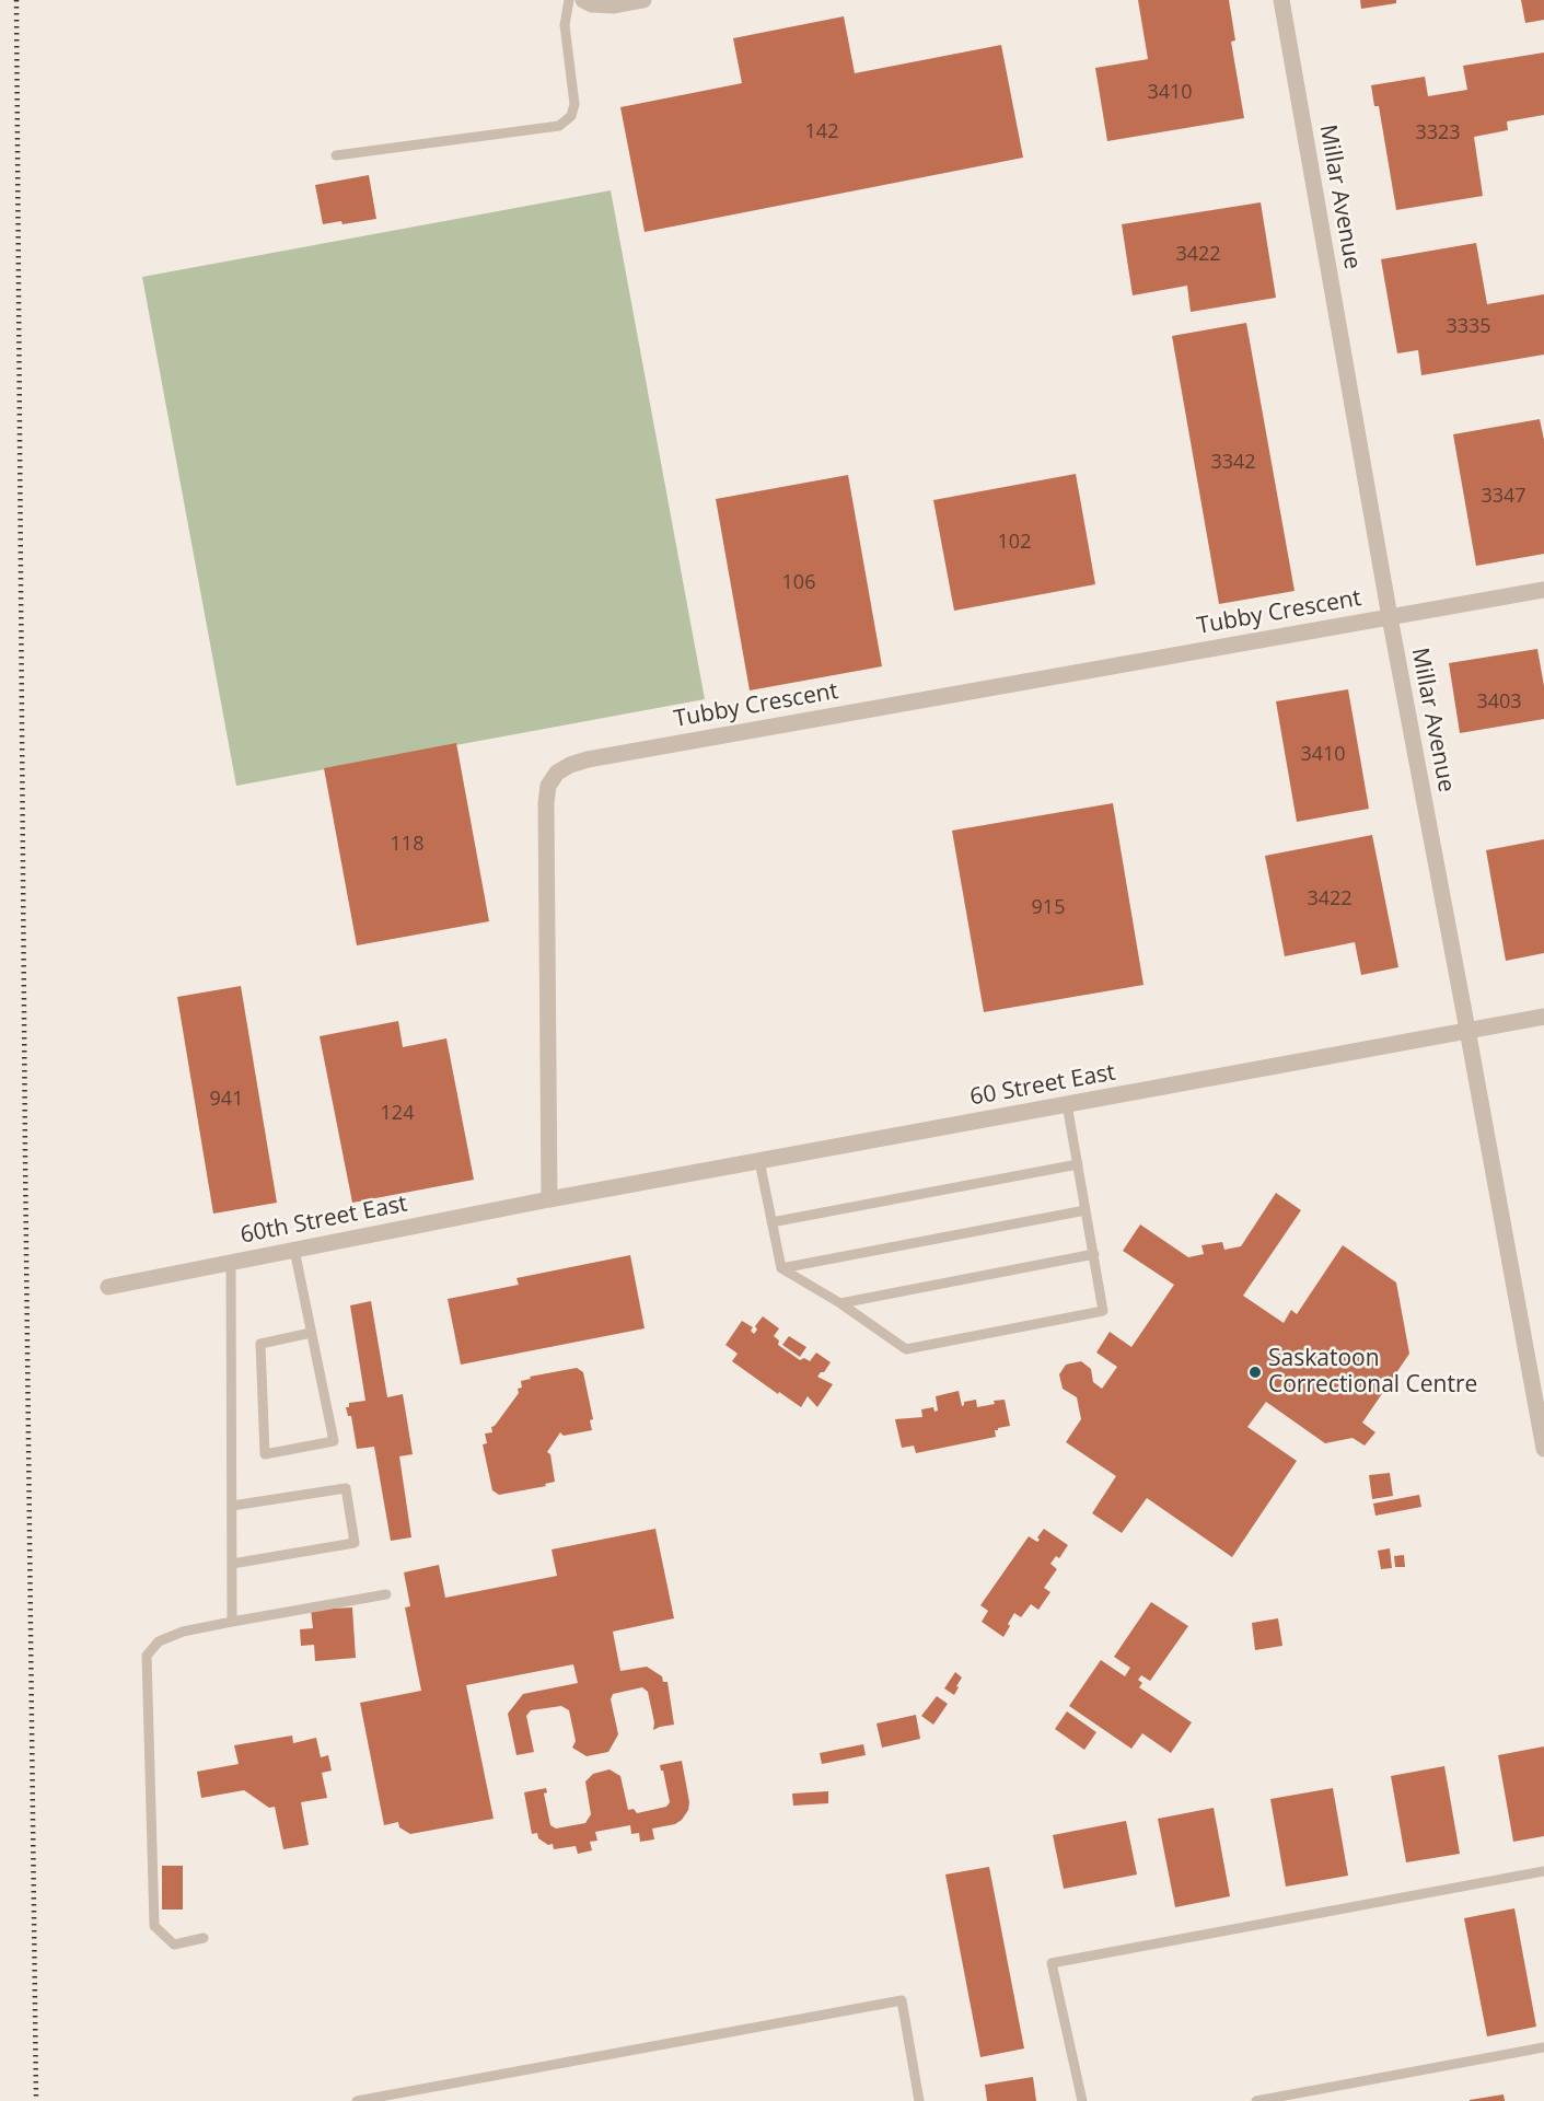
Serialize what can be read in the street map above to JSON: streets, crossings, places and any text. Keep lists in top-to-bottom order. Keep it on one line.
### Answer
{"streets":{"street":["Millar Avenue","Tubby Crescent","60 Street East","60th Street East"]},"crossings":[["Millar Avenue","Tubby Crescent"],["Millar Avenue","60 Street East"],["Tubby Crescent","60 Street East"],["Tubby Crescent","60th Street East"],["60 Street East","60th Street East"]],"places":["Saskatoon Correctional Centre"],"house_numbers":["3410","142","3323","3422","3335","3342","3347","102","106","3403","3410","118","3422","915","941","124"]}
